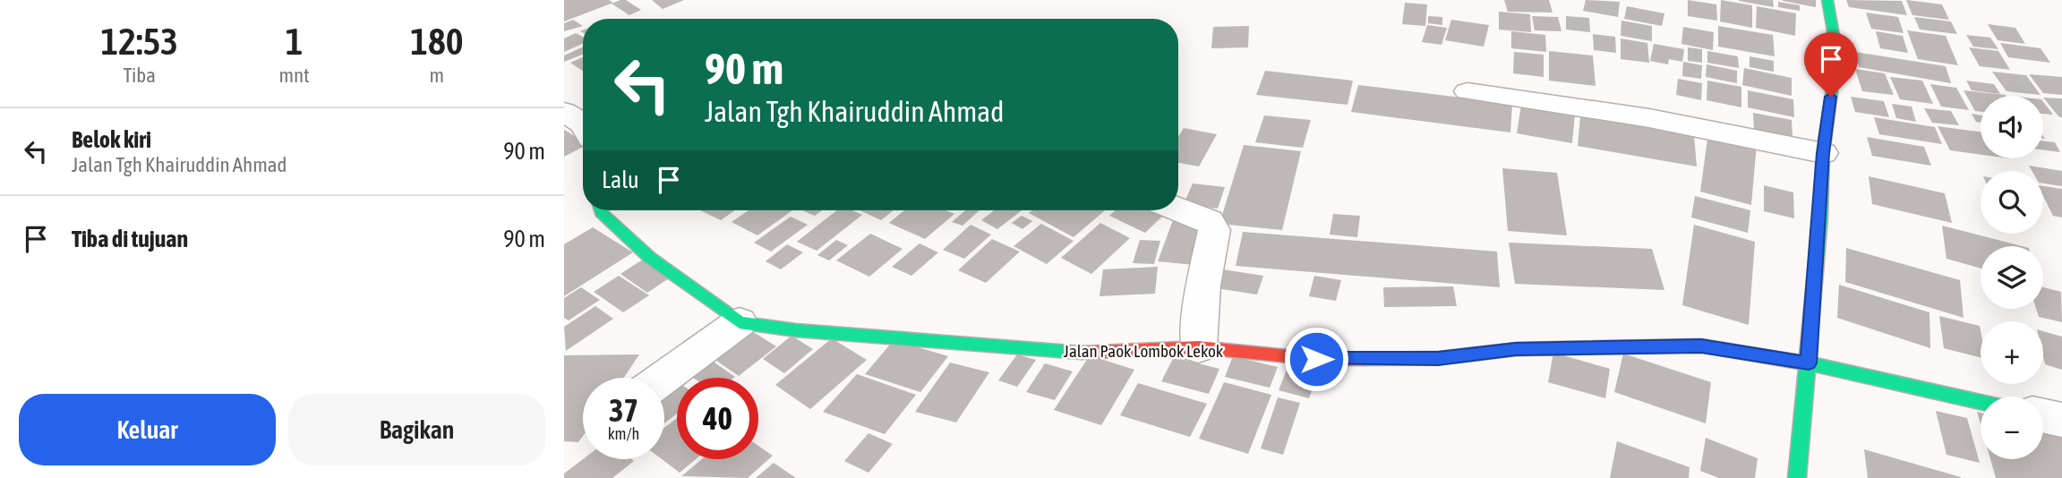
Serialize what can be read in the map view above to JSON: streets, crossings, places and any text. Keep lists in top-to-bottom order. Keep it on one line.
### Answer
{"streets":{"street":["Jalan Paok Lombok Lekok"]},"page":{"eta":["12:53","Tiba","1","mnt","180","m"],"turn":["90 m","Jalan Tgh Khairuddin Ahmad"],"map_buttons":["+","−"],"list":[{"name":"Belok kiri","note":"Jalan Tgh Khairuddin Ahmad","value":"90 m"},{"name":"Tiba di tujuan","value":"90 m"}],"then":"Lalu","speed":"37 km/h","limit":"40","buttons":["Keluar","Bagikan"]}}
